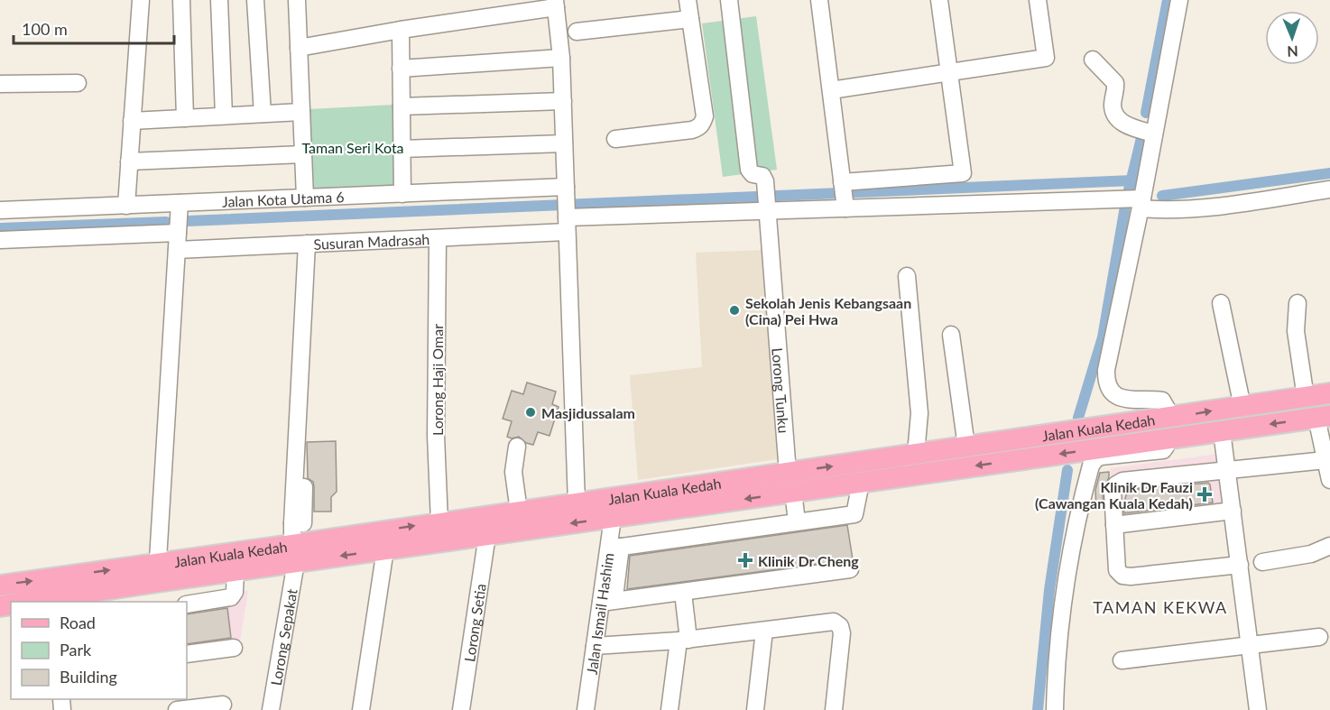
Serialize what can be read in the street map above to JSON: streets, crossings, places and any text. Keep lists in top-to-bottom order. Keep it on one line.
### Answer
{"streets":{"main road":["Jalan Kuala Kedah"],"street":["Jalan Kota Utama 6","Susuran Madrasah","Lorong Haji Omar","Lorong Tunku","Jalan Ismail Hashim","Lorong Setia","Lorong Sepakat"]},"crossings":[["Jalan Kota Utama 6","Susuran Madrasah"],["Susuran Madrasah","Lorong Haji Omar"],["Susuran Madrasah","Lorong Sepakat"],["Lorong Haji Omar","Jalan Kuala Kedah"],["Lorong Tunku","Jalan Kuala Kedah"],["Jalan Kuala Kedah","Jalan Ismail Hashim"],["Jalan Kuala Kedah","Lorong Setia"],["Jalan Kuala Kedah","Lorong Sepakat"]],"districts":["TAMAN KEKWA"],"parks":["Taman Seri Kota"],"places":{"other":["Sekolah Jenis Kebangsaan (Cina) Pei Hwa","Masjidussalam"],"health":["Klinik Dr Fauzi (Cawangan Kuala Kedah)","Klinik Dr Cheng"]},"legend":["Road","Park","Building"],"scale_bar":"100 m","north":"bottom"}
